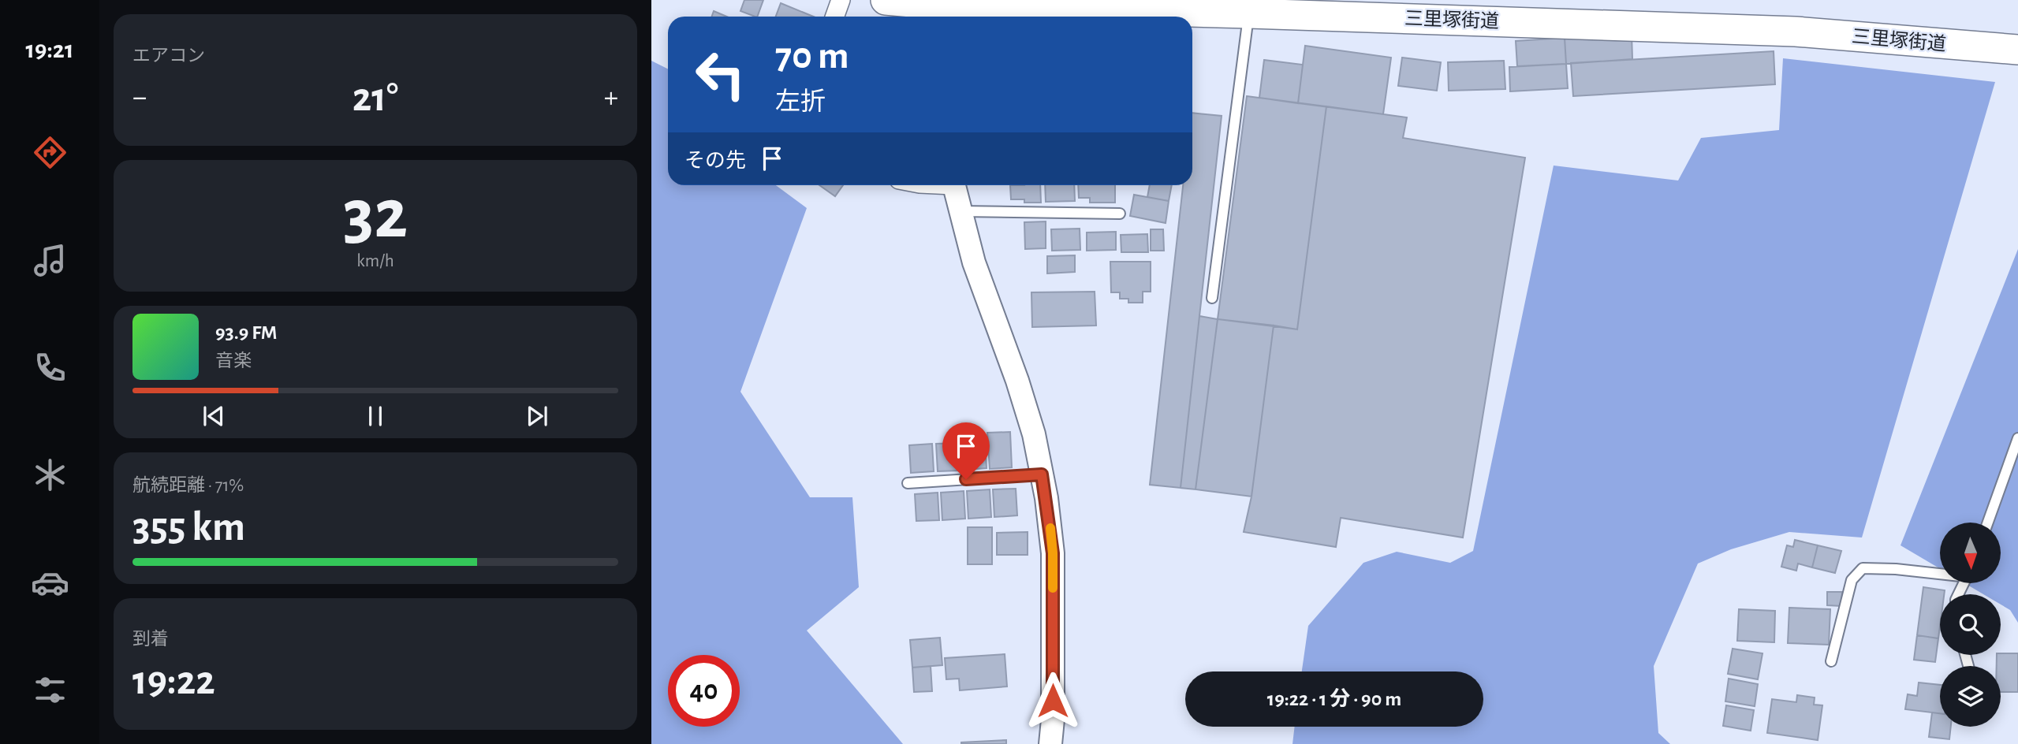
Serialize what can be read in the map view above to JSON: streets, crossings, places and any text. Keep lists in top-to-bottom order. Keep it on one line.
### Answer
{"streets":{"main road":["三里塚街道"]},"north":"bottom","page":{"tabs":"19:21","tile":["エアコン",["32","km/h"],["航続距離 · 71%","355 km"],["到着","19:22"]],"turn":["70 m","左折"],"heat":["−","21°","+"],"then":"その先","song":["93.9 FM","音楽"],"limit":"40","trip":"19:22 · 1 分 · 90 m"}}
